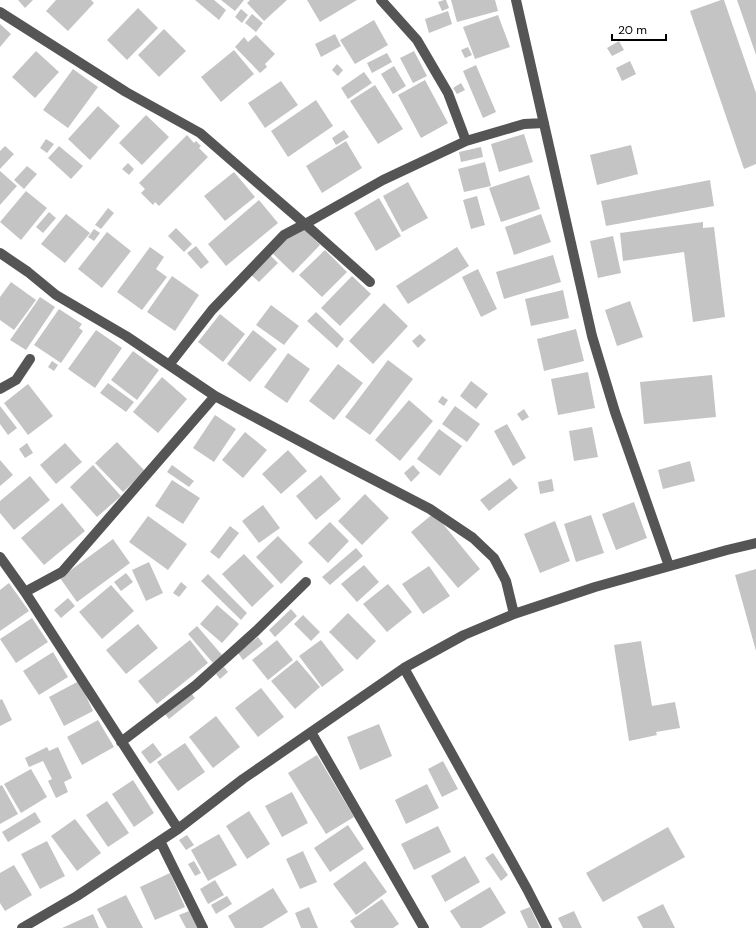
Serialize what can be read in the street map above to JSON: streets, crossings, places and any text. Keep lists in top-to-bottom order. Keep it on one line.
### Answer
{"scale_bar":"20 m"}
